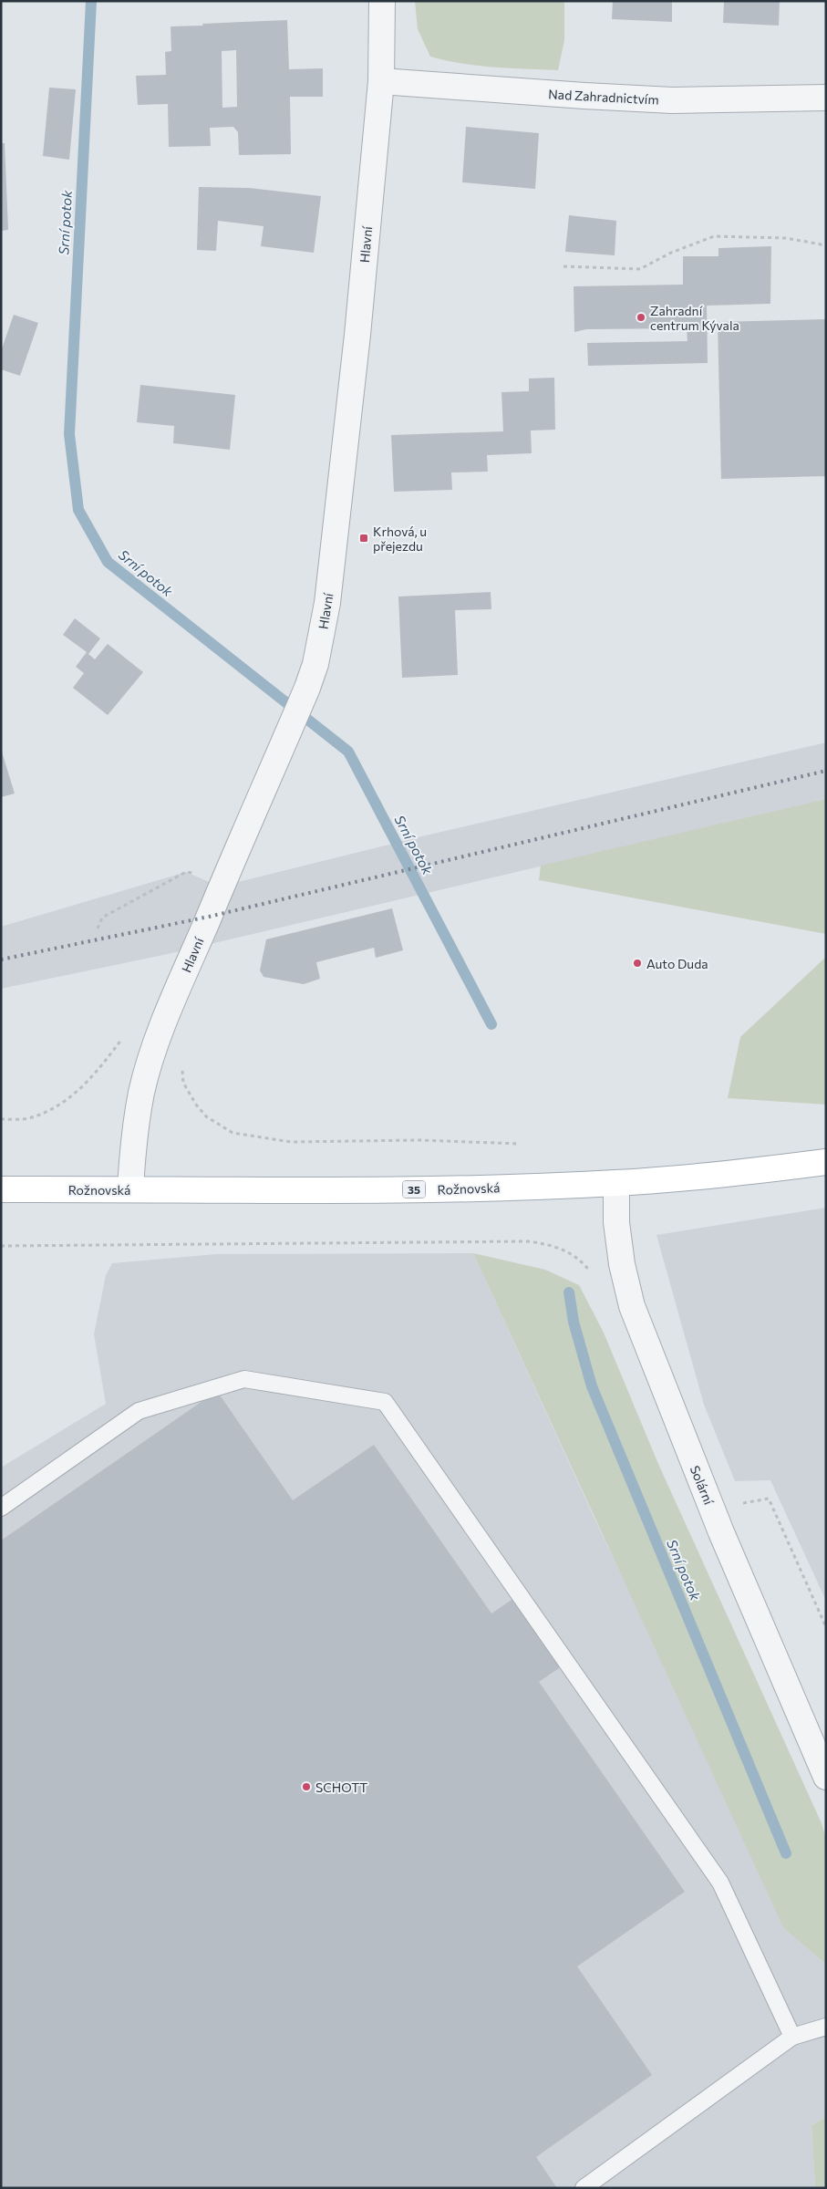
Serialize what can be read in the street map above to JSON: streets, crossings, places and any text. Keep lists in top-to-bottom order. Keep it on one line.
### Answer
{"streets":{"main road":["Rožnovská","35"],"street":["Nad Zahradnictvím","Hlavní","Solární"]},"crossings":[["Nad Zahradnictvím","Hlavní"],["Hlavní","Rožnovská"],["Rožnovská","Solární"]],"water":["Srní potok"],"places":{"other":["Zahradní centrum Kývala","Auto Duda","SCHOTT"],"transit":["Krhová, u přejezdu"]}}
